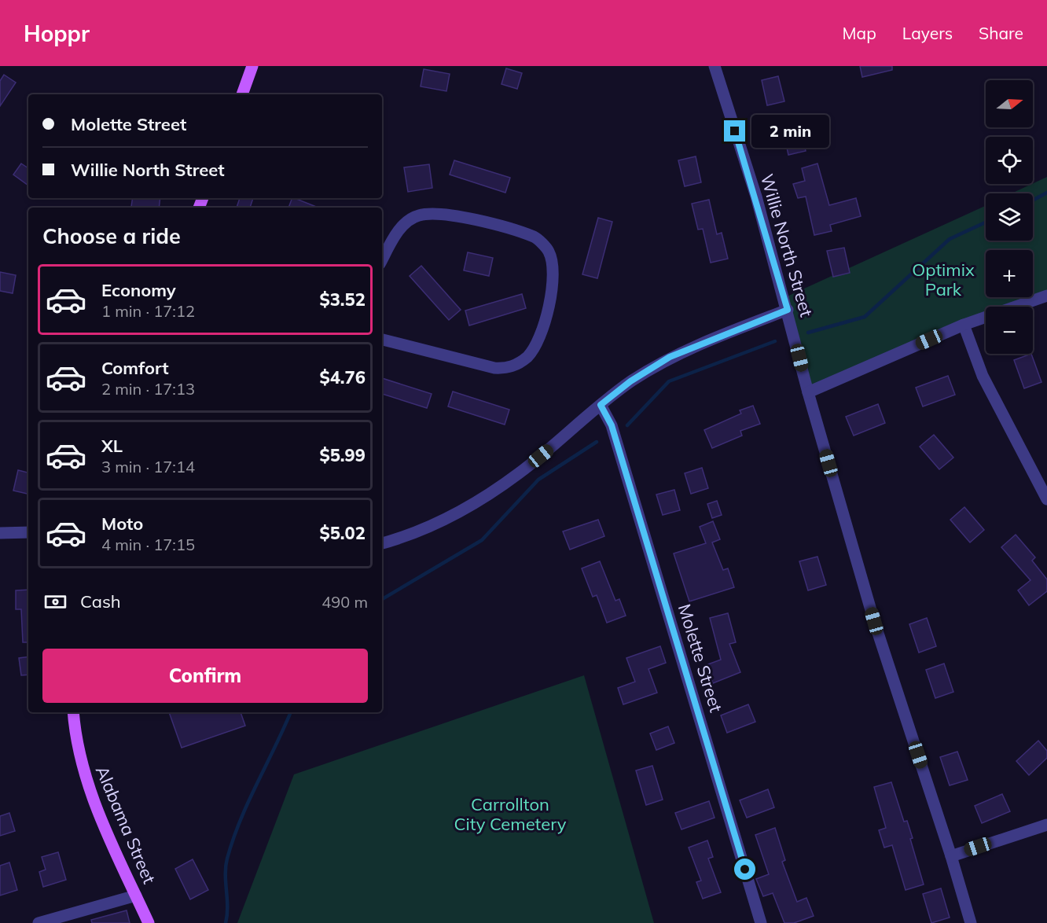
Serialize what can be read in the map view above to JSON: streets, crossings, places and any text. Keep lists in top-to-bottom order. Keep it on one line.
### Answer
{"streets":{"main road":["Alabama Street"],"street":["Willie North Street","Molette Street"]},"parks":["Optimix Park","Carrollton City Cemetery"],"north":"right","page":{"header":"Hoppr","nav":["Map","Layers","Share"],"map_buttons":["+","−"],"banner":["Molette Street","Willie North Street"],"bubble":"2 min","heading":"Choose a ride","list":[{"name":"Economy","note":"1 min · 17:12","value":"$3.52"},{"name":"Comfort","note":"2 min · 17:13","value":"$4.76"},{"name":"XL","note":"3 min · 17:14","value":"$5.99"},{"name":"Moto","note":"4 min · 17:15","value":"$5.02"}],"pay":["Cash","490 m"],"buttons":"Confirm"}}
